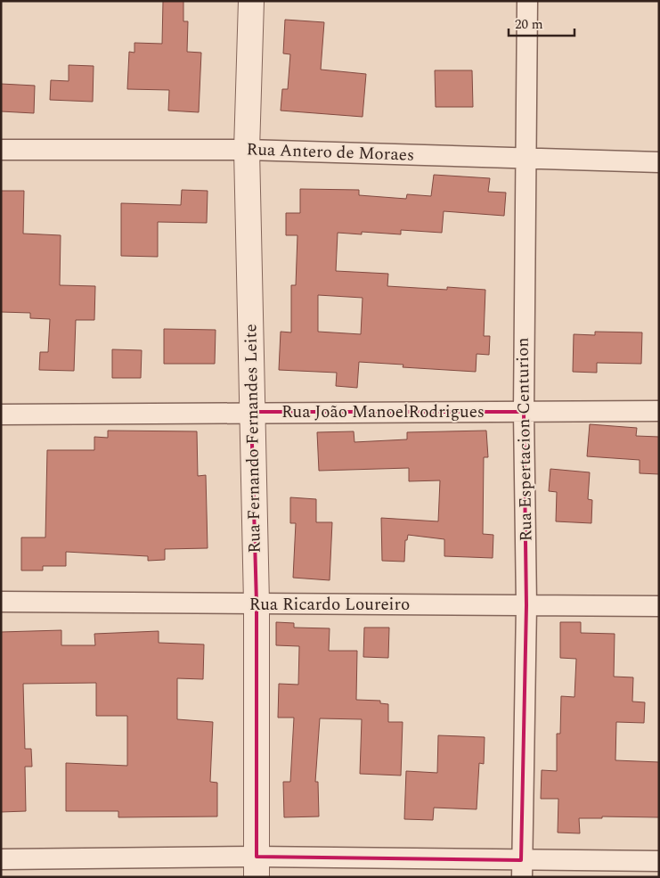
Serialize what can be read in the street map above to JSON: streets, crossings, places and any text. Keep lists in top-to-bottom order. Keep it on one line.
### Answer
{"streets":{"street":["Rua Antero de Moraes","Rua João ManoelRodrigues","Rua Fernando Fernandes Leite","Rua Espertacion Centurion","Rua Ricardo Loureiro"]},"crossings":[["Rua Antero de Moraes","Rua Fernando Fernandes Leite"],["Rua Antero de Moraes","Rua Espertacion Centurion"],["Rua João ManoelRodrigues","Rua Fernando Fernandes Leite"],["Rua João ManoelRodrigues","Rua Espertacion Centurion"],["Rua Fernando Fernandes Leite","Rua Ricardo Loureiro"],["Rua Espertacion Centurion","Rua Ricardo Loureiro"]],"scale_bar":"20 m"}
